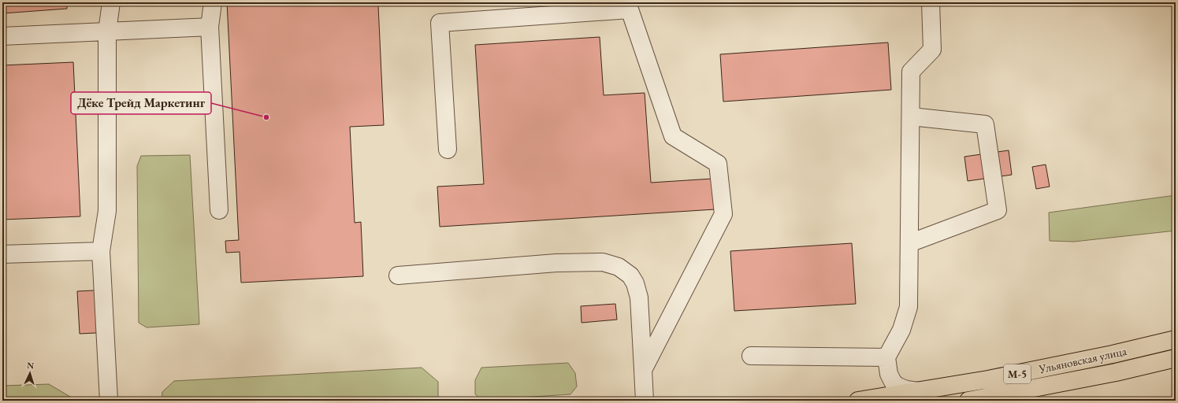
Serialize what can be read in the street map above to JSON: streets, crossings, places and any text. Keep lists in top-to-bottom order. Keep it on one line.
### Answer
{"streets":{"highway":["Ульяновская улица","М-5"]},"places":["Дёке Трейд Маркетинг"],"north":"top"}
